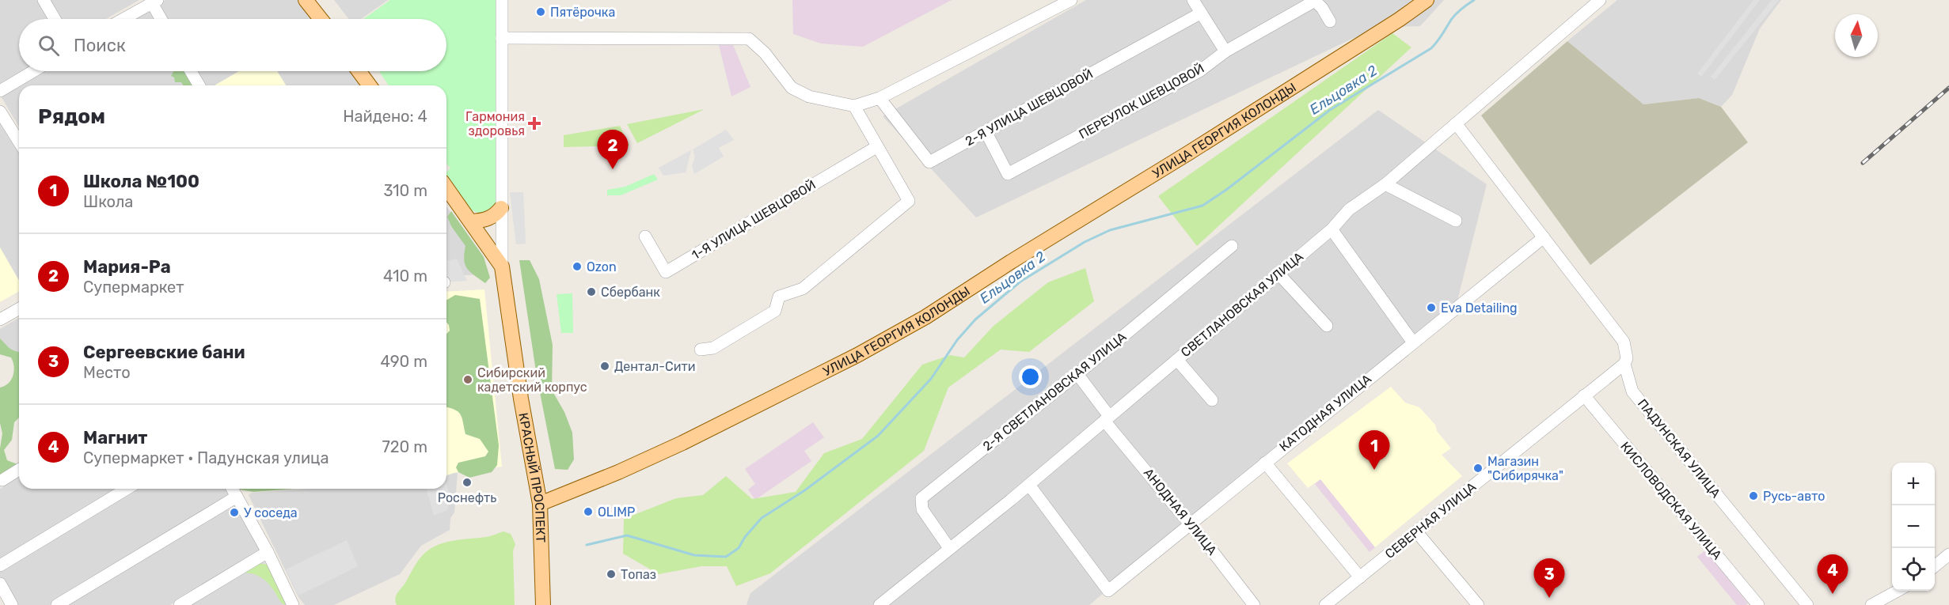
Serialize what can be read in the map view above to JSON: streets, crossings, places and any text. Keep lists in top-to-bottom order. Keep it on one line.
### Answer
{"streets":{"main road":["УЛИЦА ГЕОРГИЯ КОЛОНДЫ","КРАСНЫЙ ПРОСПЕКТ"],"street":["ПЕРЕУЛОК ШЕВЦОВОЙ","2-Я УЛИЦА ШЕВЦОВОЙ","1-Я УЛИЦА ШЕВЦОВОЙ","СВЕТЛАНОВСКАЯ УЛИЦА","2-Я СВЕТЛАНОВСКАЯ УЛИЦА","КАТОДНАЯ УЛИЦА","ПАДУНСКАЯ УЛИЦА","КИСЛОВОДСКАЯ УЛИЦА","АНОДНАЯ УЛИЦА","СЕВЕРНАЯ УЛИЦА"]},"crossings":[["ПЕРЕУЛОК ШЕВЦОВОЙ","2-Я УЛИЦА ШЕВЦОВОЙ"],["УЛИЦА ГЕОРГИЯ КОЛОНДЫ","КРАСНЫЙ ПРОСПЕКТ"],["СВЕТЛАНОВСКАЯ УЛИЦА","2-Я СВЕТЛАНОВСКАЯ УЛИЦА"],["СВЕТЛАНОВСКАЯ УЛИЦА","КАТОДНАЯ УЛИЦА"],["СВЕТЛАНОВСКАЯ УЛИЦА","ПАДУНСКАЯ УЛИЦА"],["СВЕТЛАНОВСКАЯ УЛИЦА","АНОДНАЯ УЛИЦА"],["2-Я СВЕТЛАНОВСКАЯ УЛИЦА","АНОДНАЯ УЛИЦА"],["КАТОДНАЯ УЛИЦА","ПАДУНСКАЯ УЛИЦА"],["КАТОДНАЯ УЛИЦА","АНОДНАЯ УЛИЦА"],["ПАДУНСКАЯ УЛИЦА","СЕВЕРНАЯ УЛИЦА"],["КИСЛОВОДСКАЯ УЛИЦА","СЕВЕРНАЯ УЛИЦА"]],"water":["Ельцовка 2"],"places":{"other":["Пятёрочка","Ozon","Сбербанк","Eva Detailing","Дентал-Сити","Сибирский кадетский корпус","Магазин \"Сибирячка\"","Роснефть","Русь-авто","OLIMP","У соседа","Топаз"],"health":["Гармония здоровья"]},"north":"top","page":{"search":"Поиск","heading":["Рядом","Найдено: 4"],"pins":["2","1","4","3"],"list":[{"mark":"1","name":"Школа №100","note":"Школа","value":"310 m"},{"mark":"2","name":"Мария-Ра","note":"Супермаркет","value":"410 m"},{"mark":"3","name":"Сергеевские бани","note":"Место","value":"490 m"},{"mark":"4","name":"Магнит","note":"Супермаркет · Падунская улица","value":"720 m"}],"map_buttons":["+","−"]}}
